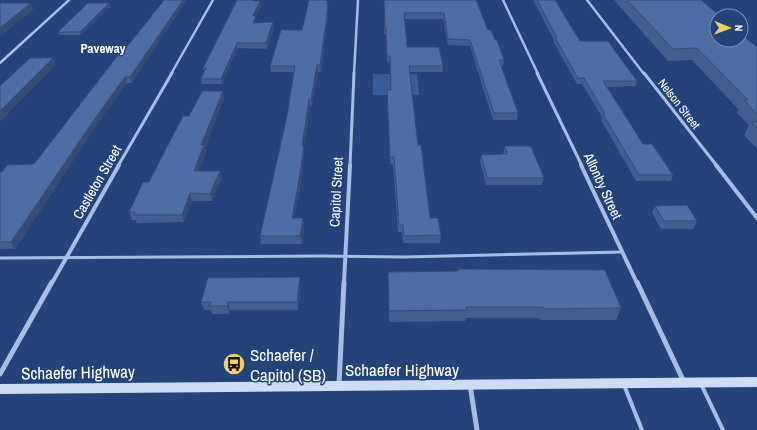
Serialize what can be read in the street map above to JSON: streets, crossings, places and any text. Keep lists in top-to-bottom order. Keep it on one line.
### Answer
{"streets":{"street":["Nelson Street","Castleton Street","Allonby Street","Capitol Street","Schaefer Highway"]},"crossings":[["Allonby Street","Schaefer Highway"],["Capitol Street","Schaefer Highway"]],"districts":["Paveway"],"places":{"bus stop":["Schaefer / Capitol (SB)"]},"north":"right"}
